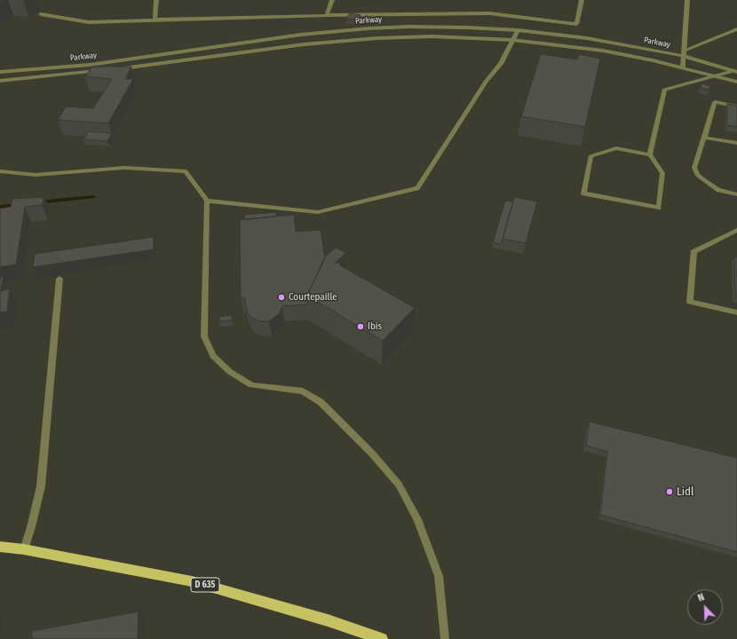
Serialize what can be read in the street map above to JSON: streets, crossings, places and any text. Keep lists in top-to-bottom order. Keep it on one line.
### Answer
{"streets":{"main road":["D 635"],"street":["Parkway"]},"places":["Courtepaille","Ibis","Lidl"],"north":"top left"}
